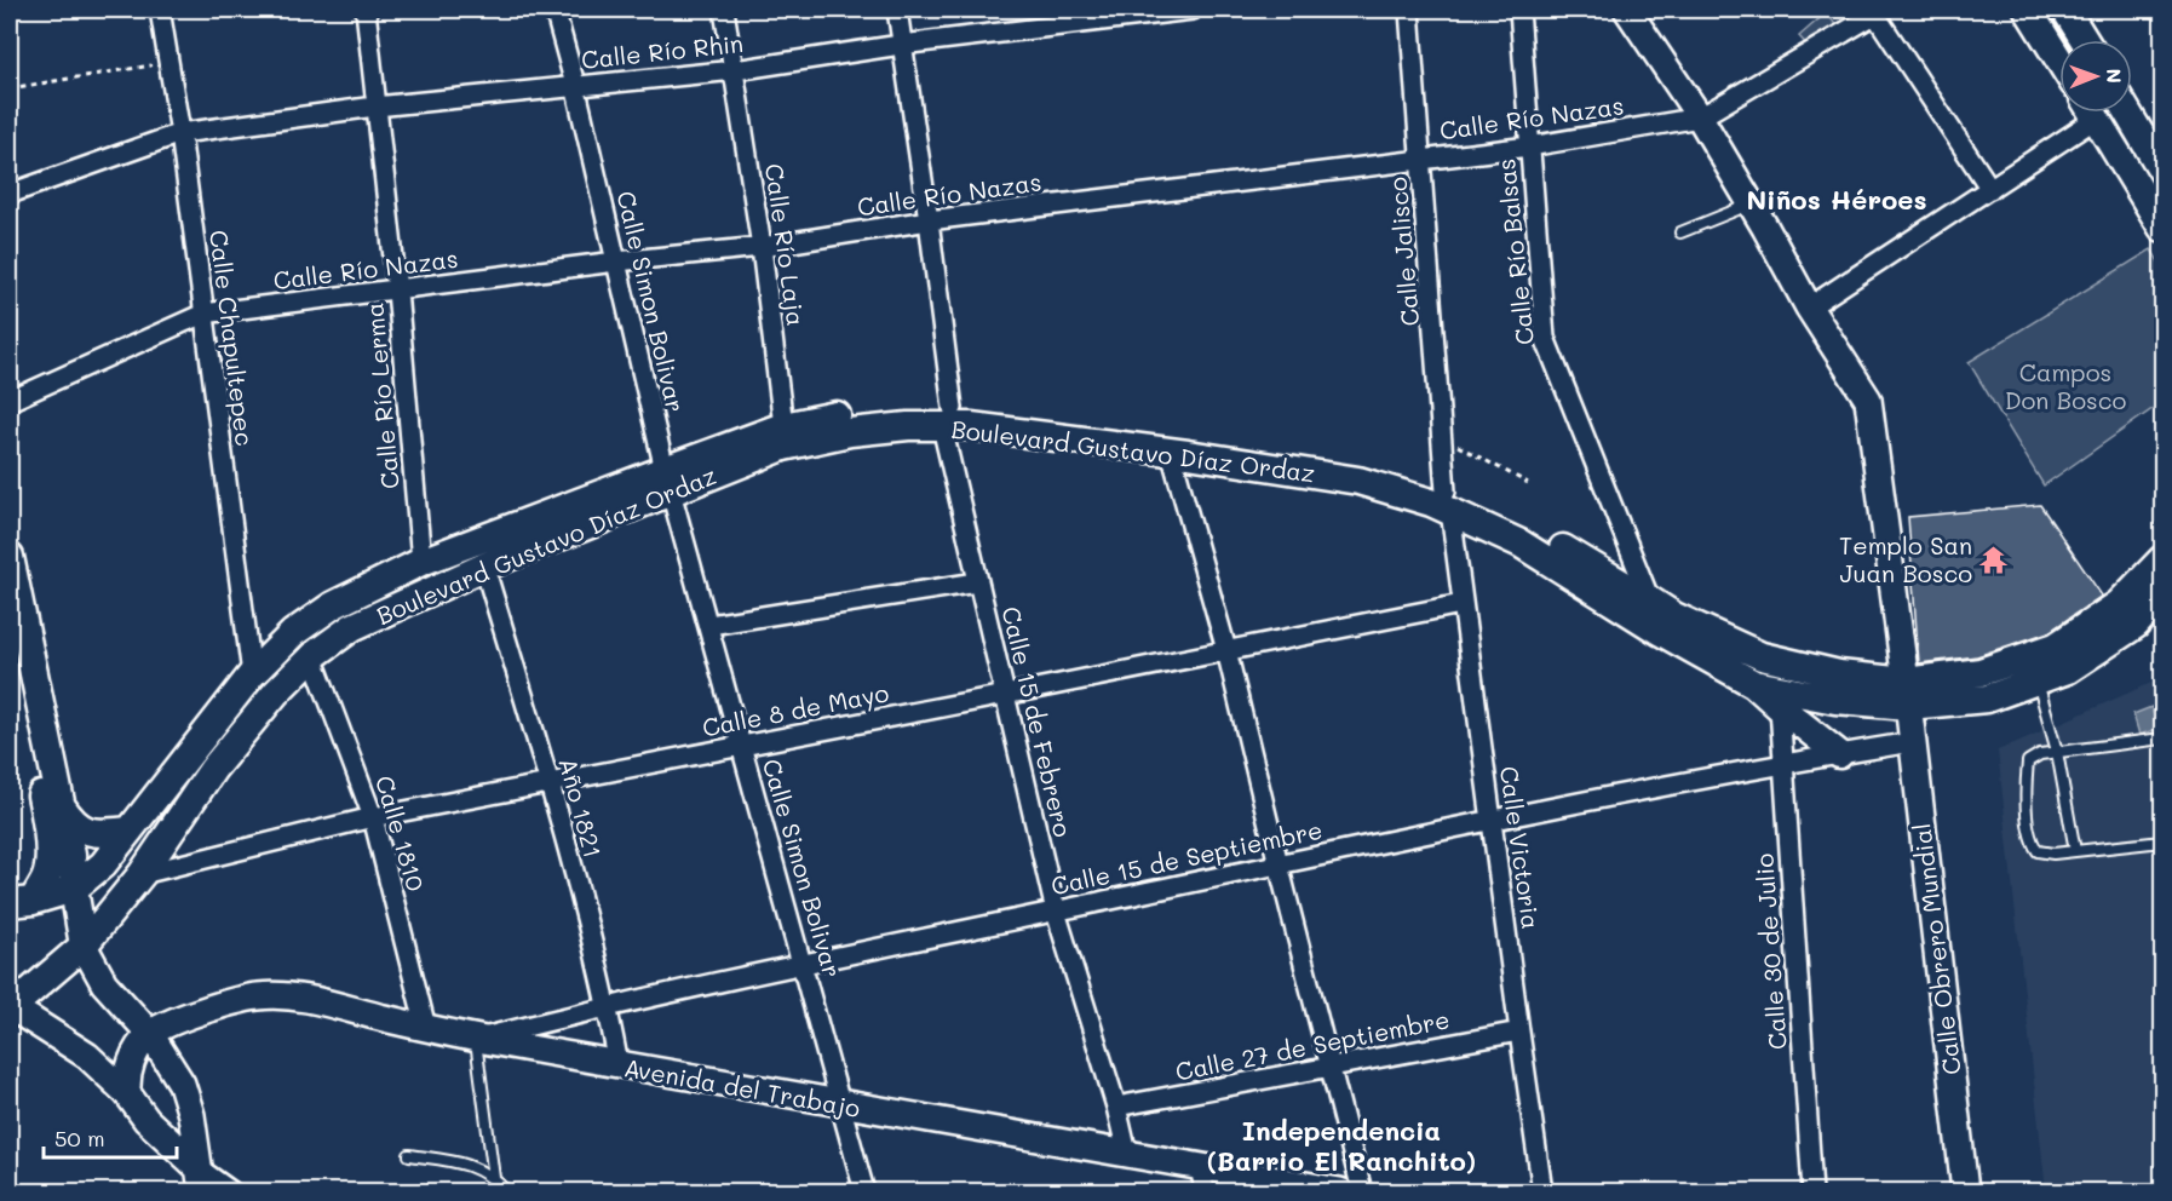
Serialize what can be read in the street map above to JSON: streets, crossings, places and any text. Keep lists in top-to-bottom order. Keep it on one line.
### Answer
{"streets":{"main road":["Boulevard Gustavo Díaz Ordaz"],"street":["Calle Río Rhin","Calle Río Nazas","Calle Río Laja","Calle Jalisco","Calle Río Balsas","Calle Simon Bolivar","Calle Chapultepec","Calle Río Lerma","Calle 8 de Mayo","Calle 15 de Febrero","Año 1821","Calle 1810","Calle Victoria","Calle 15 de Septiembre","Calle Obrero Mundial","Calle 30 de Julio","Calle 27 de Septiembre","Avenida del Trabajo"]},"crossings":[["Calle Río Rhin","Calle Río Laja"],["Calle Río Rhin","Calle Simon Bolivar"],["Calle Río Rhin","Calle Chapultepec"],["Calle Río Rhin","Calle Río Lerma"],["Calle Río Rhin","Calle 15 de Febrero"],["Calle Río Nazas","Calle Río Laja"],["Calle Río Nazas","Calle Jalisco"],["Calle Río Nazas","Calle Río Balsas"],["Calle Río Nazas","Calle Simon Bolivar"],["Calle Río Nazas","Calle Chapultepec"],["Calle Río Nazas","Calle Río Lerma"],["Calle Río Nazas","Calle 15 de Febrero"],["Calle Río Nazas","Calle Obrero Mundial"],["Calle Río Laja","Boulevard Gustavo Díaz Ordaz"],["Calle Jalisco","Boulevard Gustavo Díaz Ordaz"],["Calle Jalisco","Calle Victoria"],["Calle Río Balsas","Boulevard Gustavo Díaz Ordaz"],["Calle Simon Bolivar","Boulevard Gustavo Díaz Ordaz"],["Calle Simon Bolivar","Calle 8 de Mayo"],["Calle Simon Bolivar","Calle 15 de Septiembre"],["Calle Simon Bolivar","Avenida del Trabajo"],["Calle Chapultepec","Boulevard Gustavo Díaz Ordaz"],["Calle Río Lerma","Boulevard Gustavo Díaz Ordaz"],["Boulevard Gustavo Díaz Ordaz","Calle 8 de Mayo"],["Boulevard Gustavo Díaz Ordaz","Calle 15 de Febrero"],["Boulevard Gustavo Díaz Ordaz","Año 1821"],["Boulevard Gustavo Díaz Ordaz","Calle 1810"],["Boulevard Gustavo Díaz Ordaz","Calle Victoria"],["Boulevard Gustavo Díaz Ordaz","Calle Obrero Mundial"],["Calle 8 de Mayo","Calle 15 de Febrero"],["Calle 8 de Mayo","Año 1821"],["Calle 8 de Mayo","Calle 1810"],["Calle 8 de Mayo","Calle Victoria"],["Calle 15 de Febrero","Calle 15 de Septiembre"],["Calle 15 de Febrero","Calle 27 de Septiembre"],["Calle 15 de Febrero","Avenida del Trabajo"],["Año 1821","Calle 15 de Septiembre"],["Año 1821","Avenida del Trabajo"],["Calle 1810","Avenida del Trabajo"],["Calle Victoria","Calle 15 de Septiembre"],["Calle Victoria","Calle 27 de Septiembre"],["Calle 15 de Septiembre","Calle Obrero Mundial"],["Calle 15 de Septiembre","Calle 30 de Julio"],["Calle 15 de Septiembre","Avenida del Trabajo"]],"districts":["Niños Héroes","Independencia (Barrio El Ranchito)"],"parks":["Campos Don Bosco"],"places":{"temple":["Templo San Juan Bosco"]},"scale_bar":"50 m","north":"right"}
